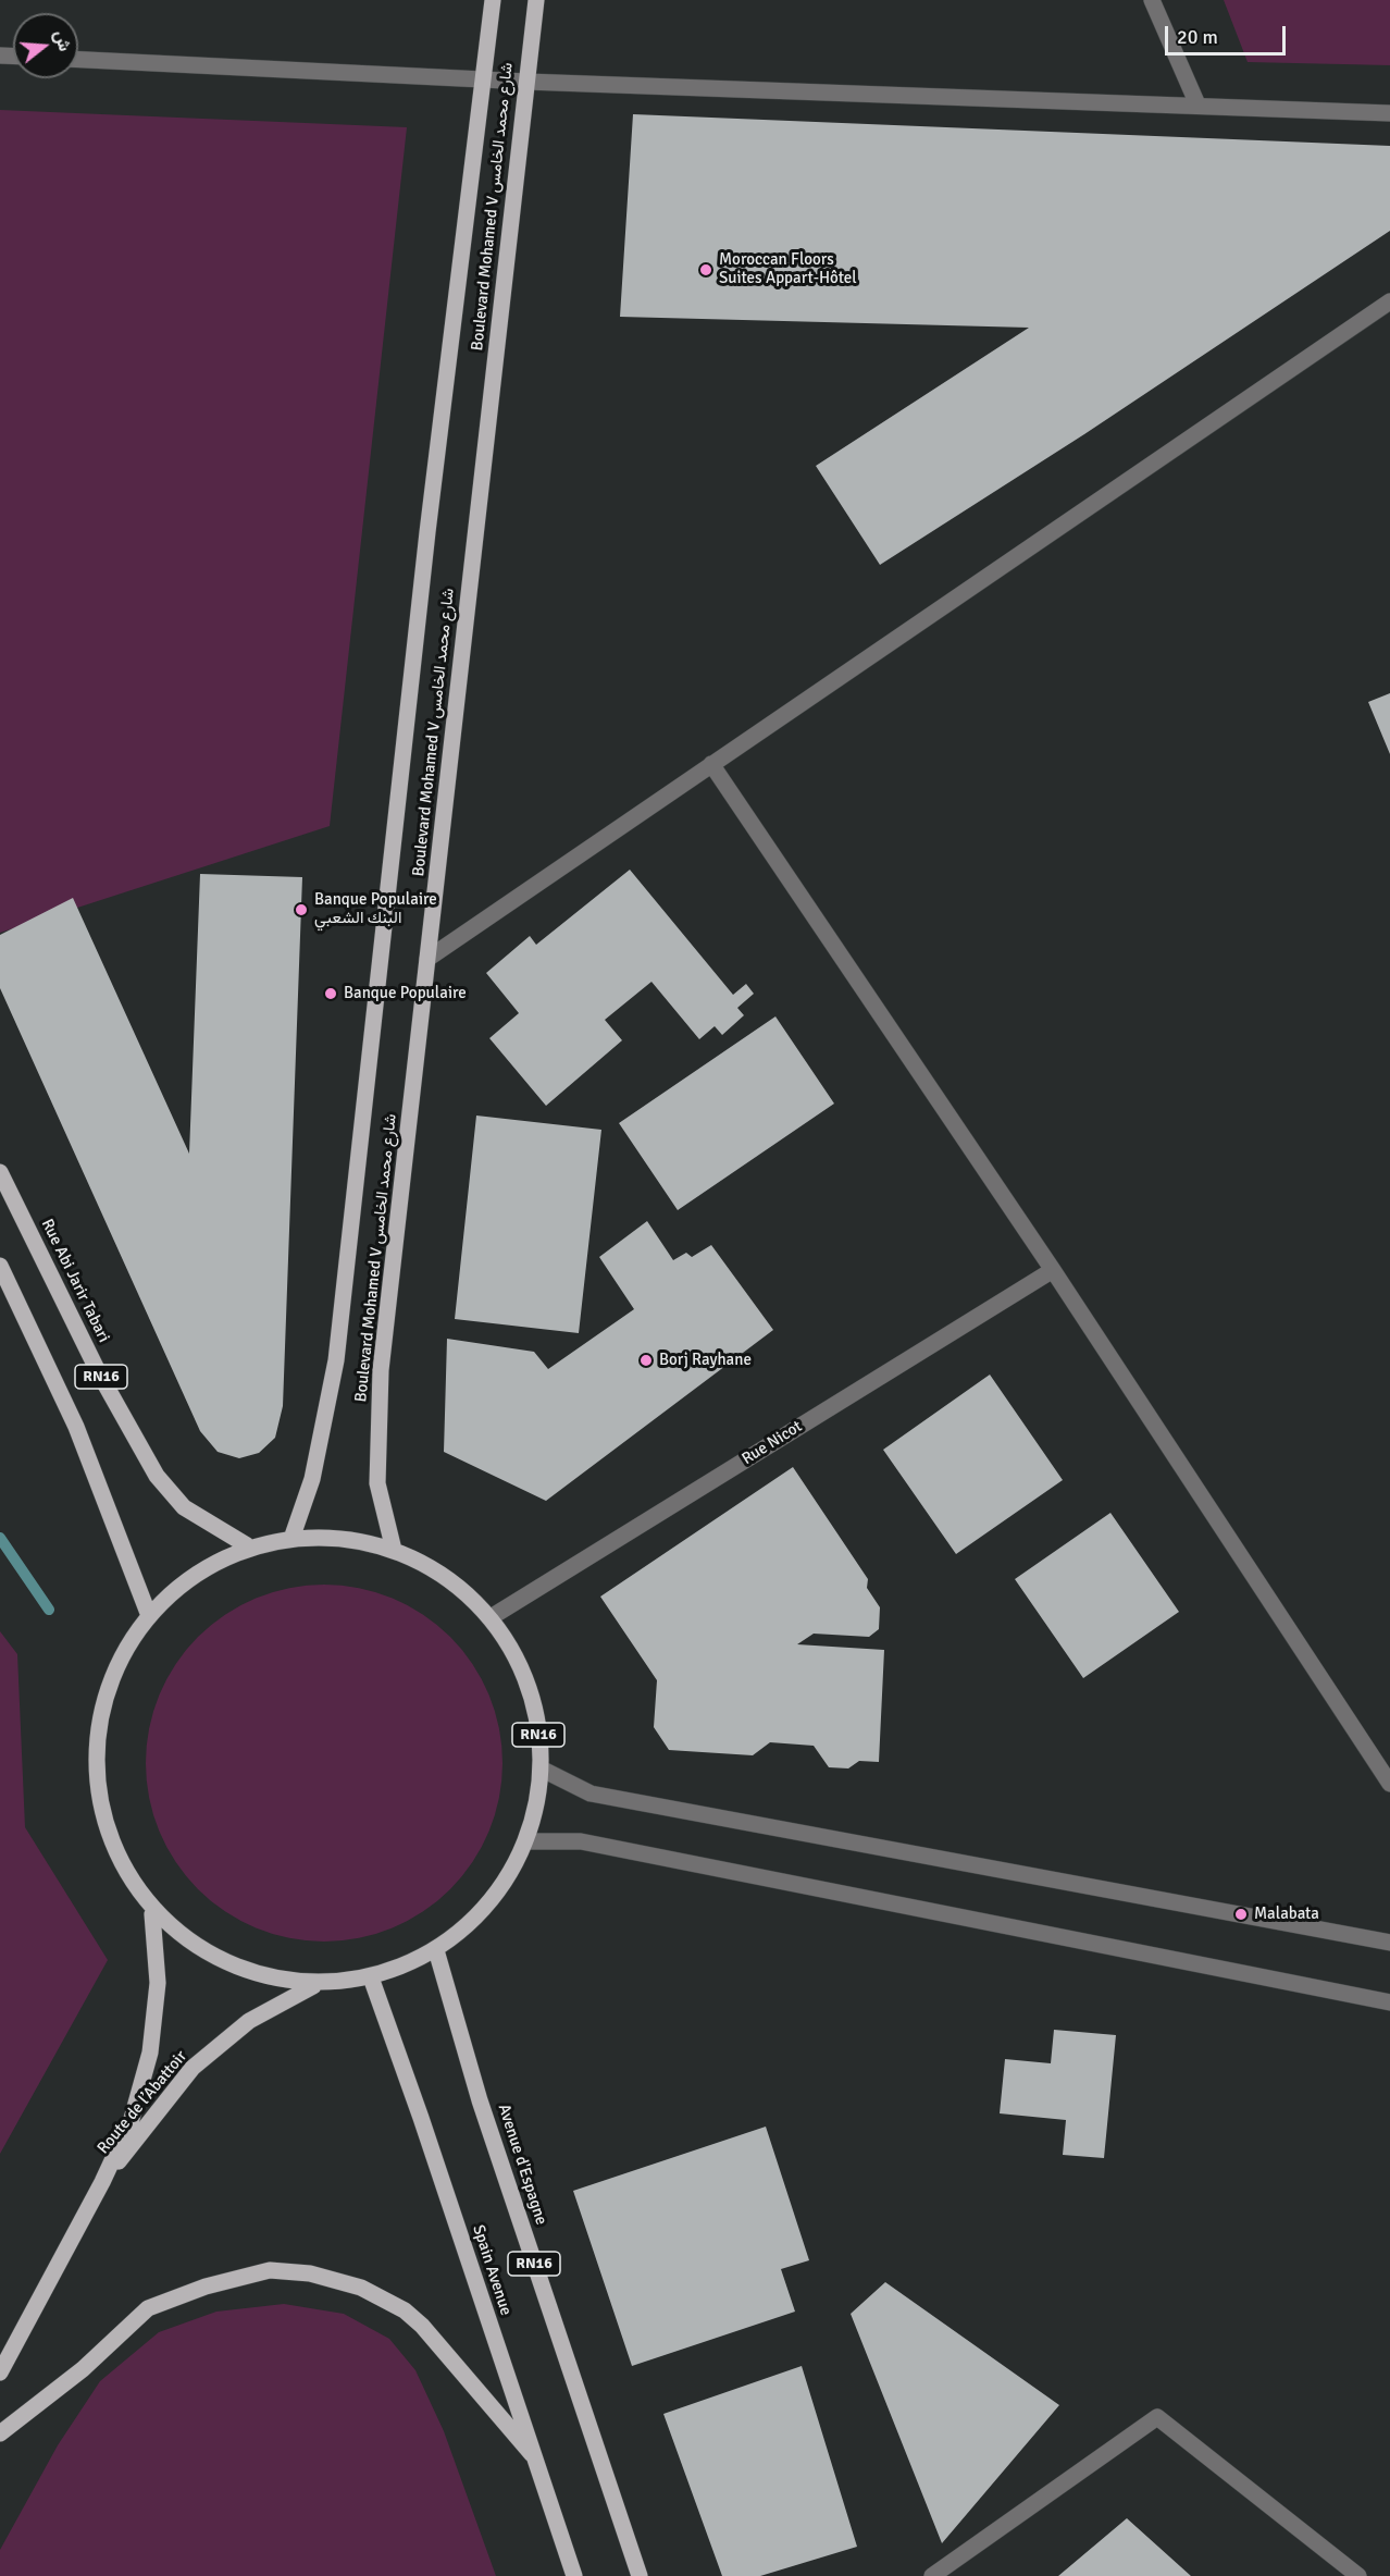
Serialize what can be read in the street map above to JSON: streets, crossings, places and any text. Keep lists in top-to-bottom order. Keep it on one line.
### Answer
{"streets":{"main road":["Boulevard Mohamed V شارع محمد الخامس","Rue Abi Jarir Tabari","RN16","Route de l’Abattoir","Avenue d'Espagne","Spain Avenue"],"street":["Rue Nicot"]},"crossings":[["Boulevard Mohamed V شارع محمد الخامس","RN16"],["Rue Abi Jarir Tabari","RN16"],["RN16","Rue Nicot"],["RN16","Route de l’Abattoir"],["RN16","Avenue d'Espagne"],["RN16","Spain Avenue"]],"places":["Moroccan Floors Suites Appart-Hôtel","Banque Populaire البنك الشعبي","Banque Populaire","Borj Rayhane","Malabata"],"scale_bar":"20 m","north":"right"}
